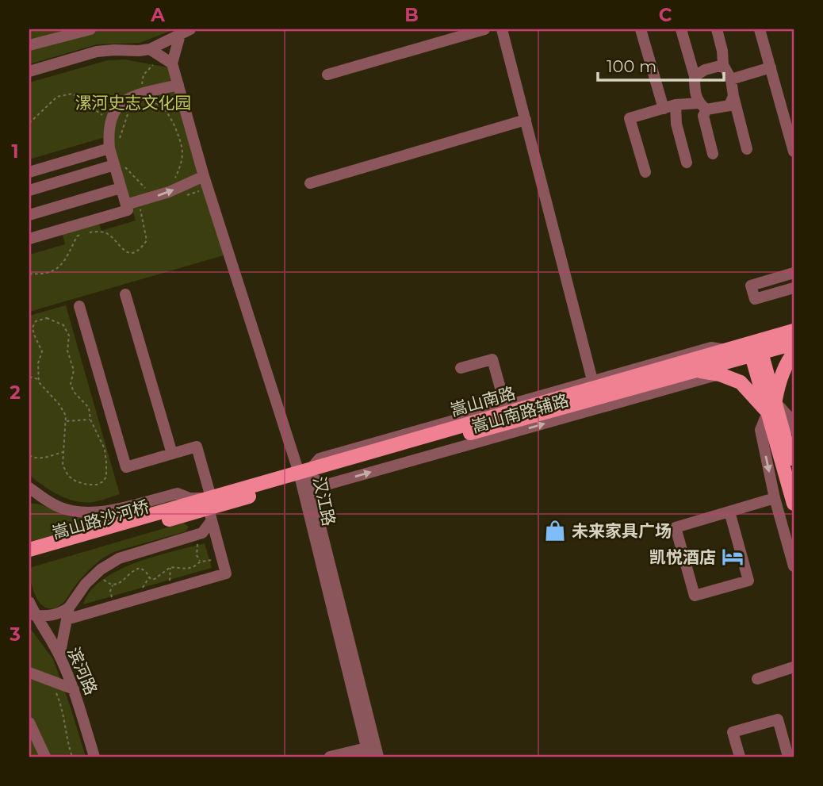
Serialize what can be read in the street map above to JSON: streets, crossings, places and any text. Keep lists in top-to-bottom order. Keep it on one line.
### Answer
{"streets":{"main road":["嵩山南路","嵩山路沙河桥"],"street":["嵩山南路辅路","汉江路","滨河路"]},"crossings":[["嵩山南路","嵩山南路辅路"],["嵩山南路","汉江路"],["嵩山南路","嵩山路沙河桥"],["嵩山南路辅路","汉江路"]],"one_way":["嵩山南路辅路"],"parks":["漯河史志文化园"],"places":{"shop":["未来家具广场"],"hotel":["凯悦酒店"]},"scale_bar":"100 m","grid":{"columns":["A","B","C"],"rows":["1","2","3"]}}
